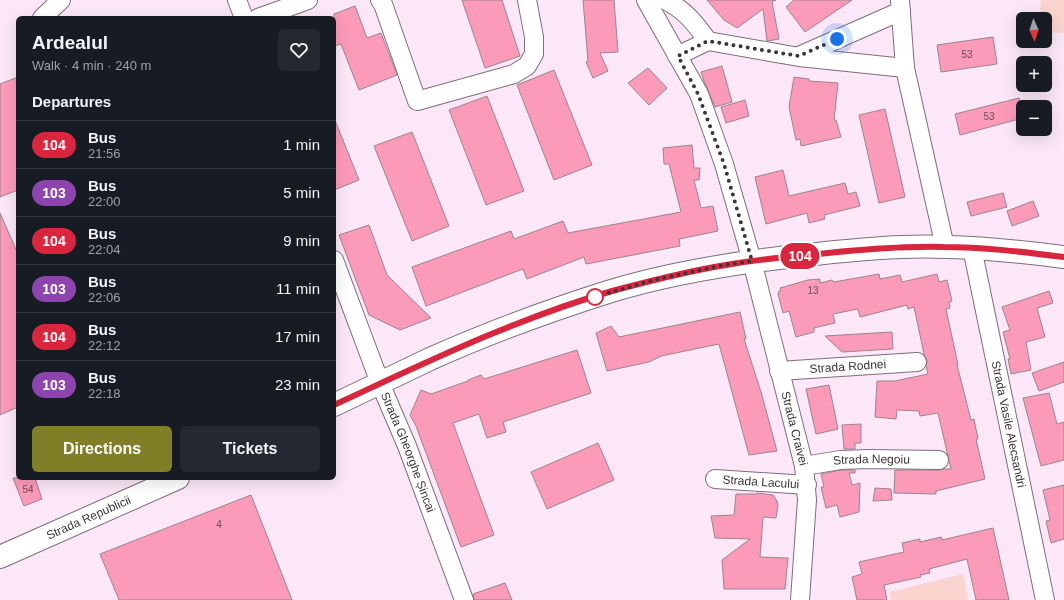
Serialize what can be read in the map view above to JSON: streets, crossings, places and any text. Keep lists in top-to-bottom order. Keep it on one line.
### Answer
{"streets":{"main road":["Strada Republicii"],"street":["Strada Rodnei","Strada Vasile Alecsandri","Strada Craivei","Strada Gheorghe Șincai","Strada Negoiu","Strada Lacului"]},"crossings":[["Strada Rodnei","Strada Craivei"],["Strada Craivei","Strada Negoiu"],["Strada Craivei","Strada Lacului"]],"lines":["bus line 104"],"house_numbers":["53","53","13","54","4"],"north":"bottom","page":{"on_map":"104","map_buttons":["+","−"],"heading":[["Ardealul","Walk · 4 min · 240 m"],"Departures"],"list":[{"mark":"104","name":"Bus","note":"21:56","value":"1 min"},{"mark":"103","name":"Bus","note":"22:00","value":"5 min"},{"mark":"104","name":"Bus","note":"22:04","value":"9 min"},{"mark":"103","name":"Bus","note":"22:06","value":"11 min"},{"mark":"104","name":"Bus","note":"22:12","value":"17 min"},{"mark":"103","name":"Bus","note":"22:18","value":"23 min"}],"buttons":["Directions","Tickets"]}}
